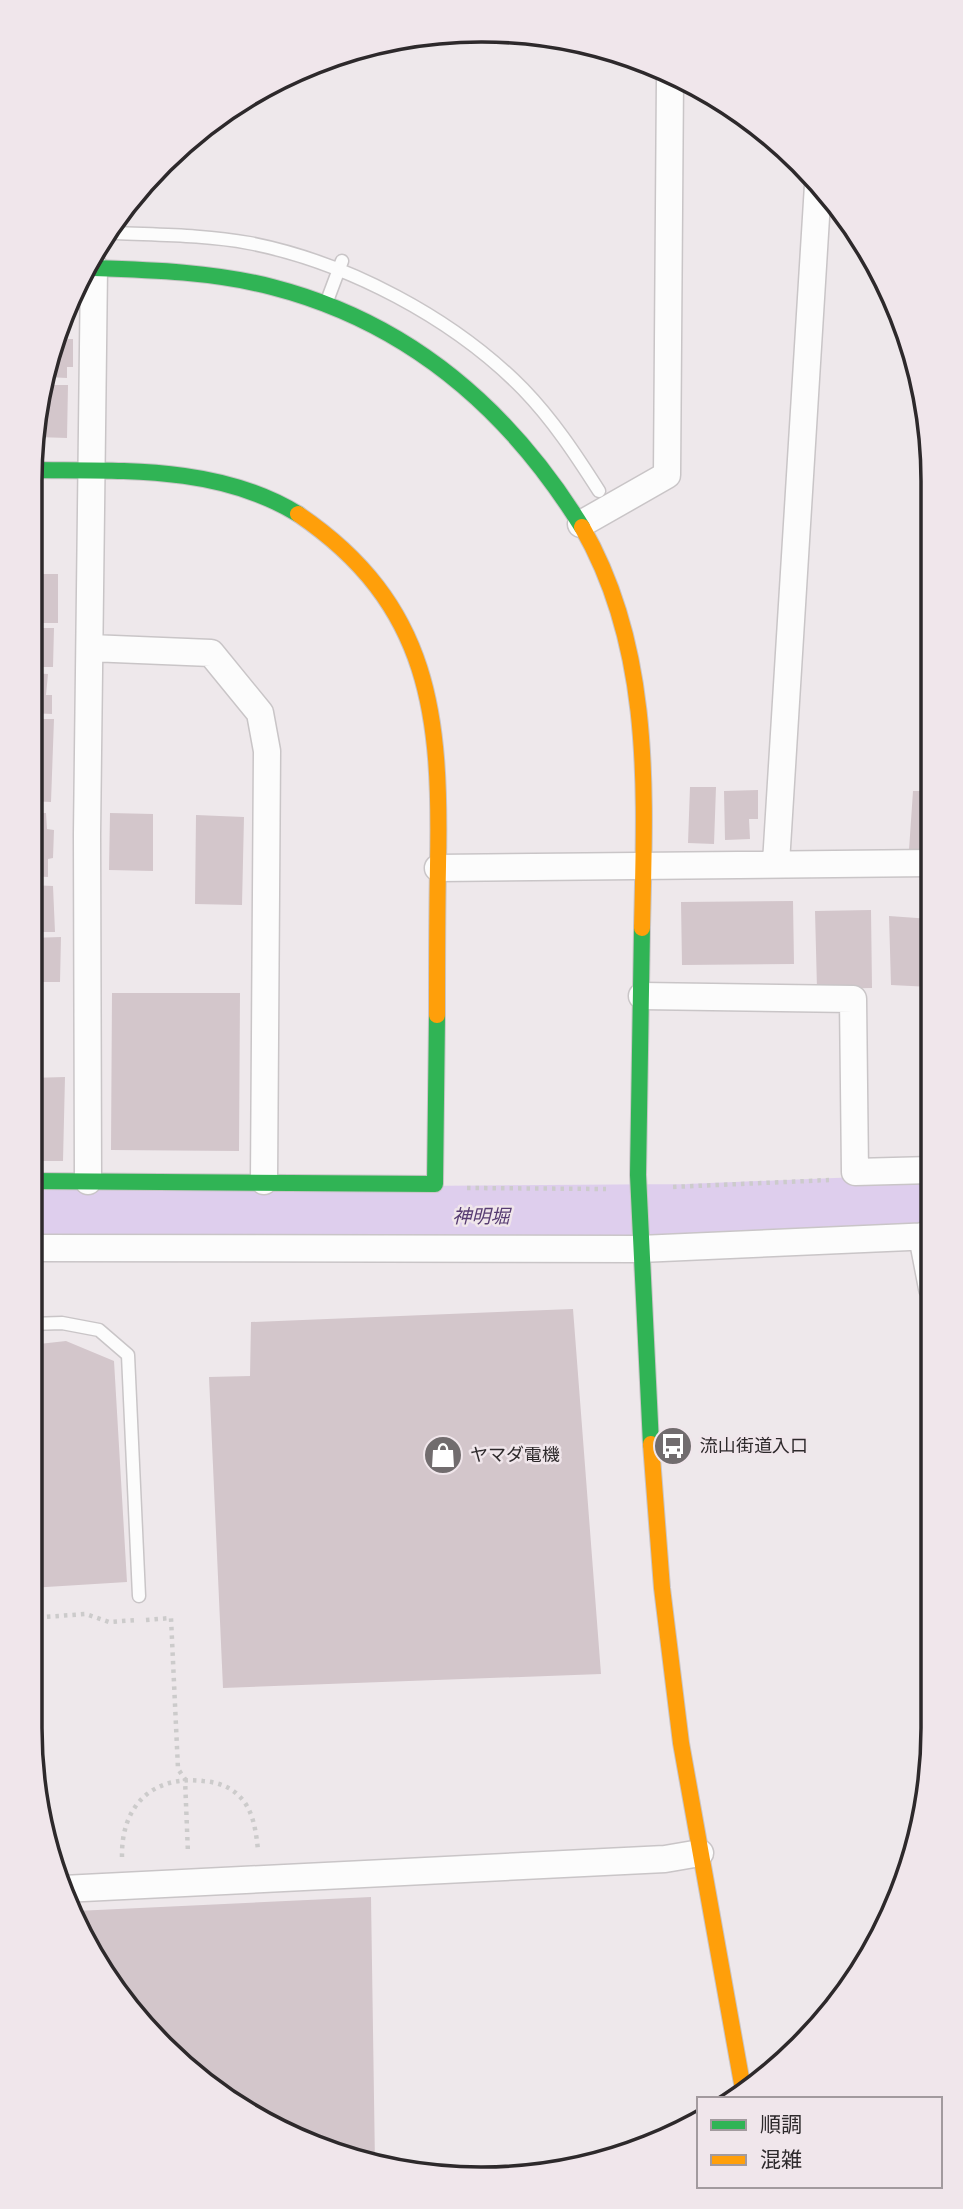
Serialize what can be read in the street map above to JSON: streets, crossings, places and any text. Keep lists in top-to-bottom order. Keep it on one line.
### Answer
{"water":["神明堀"],"places":{"bus stop":["流山街道入口"],"shop":["ヤマダ電機"]},"legend":["順調","混雑"]}
